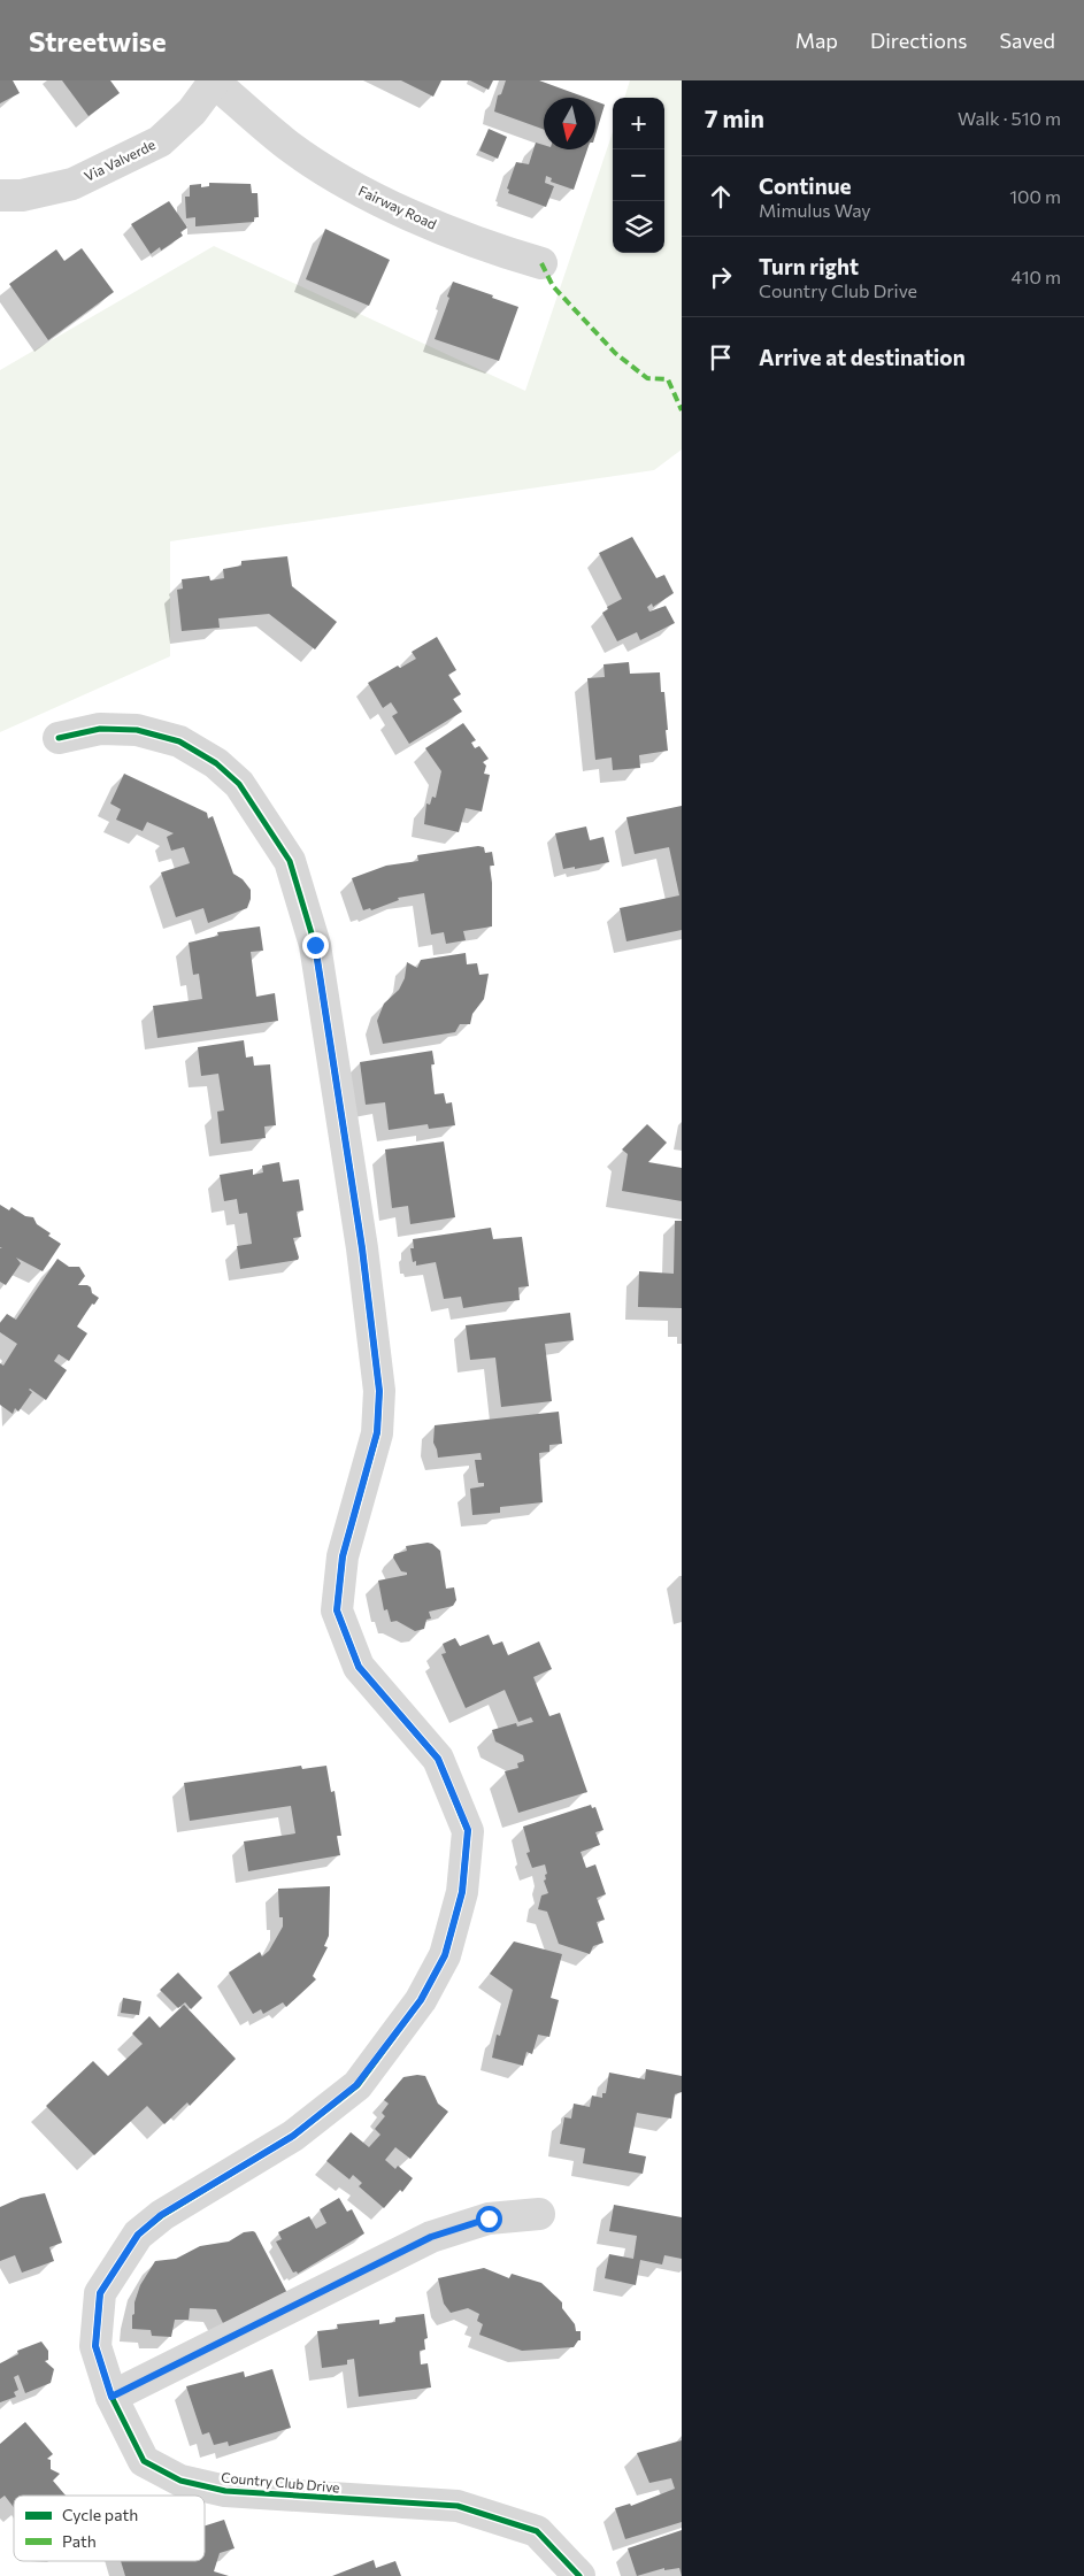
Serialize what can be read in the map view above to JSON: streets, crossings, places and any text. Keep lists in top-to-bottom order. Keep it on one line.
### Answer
{"streets":{"street":["Via Valverde","Fairway Road","Country Club Drive"]},"crossings":[["Via Valverde","Fairway Road"]],"legend":["Cycle path","Path"],"north":"bottom","page":{"header":"Streetwise","nav":["Map","Directions","Saved"],"heading":["7 min","Walk · 510 m"],"map_buttons":["+","−"],"list":[["Continue","Mimulus Way","100 m"],["Turn right","Country Club Drive","410 m"],"Arrive at destination"]}}
